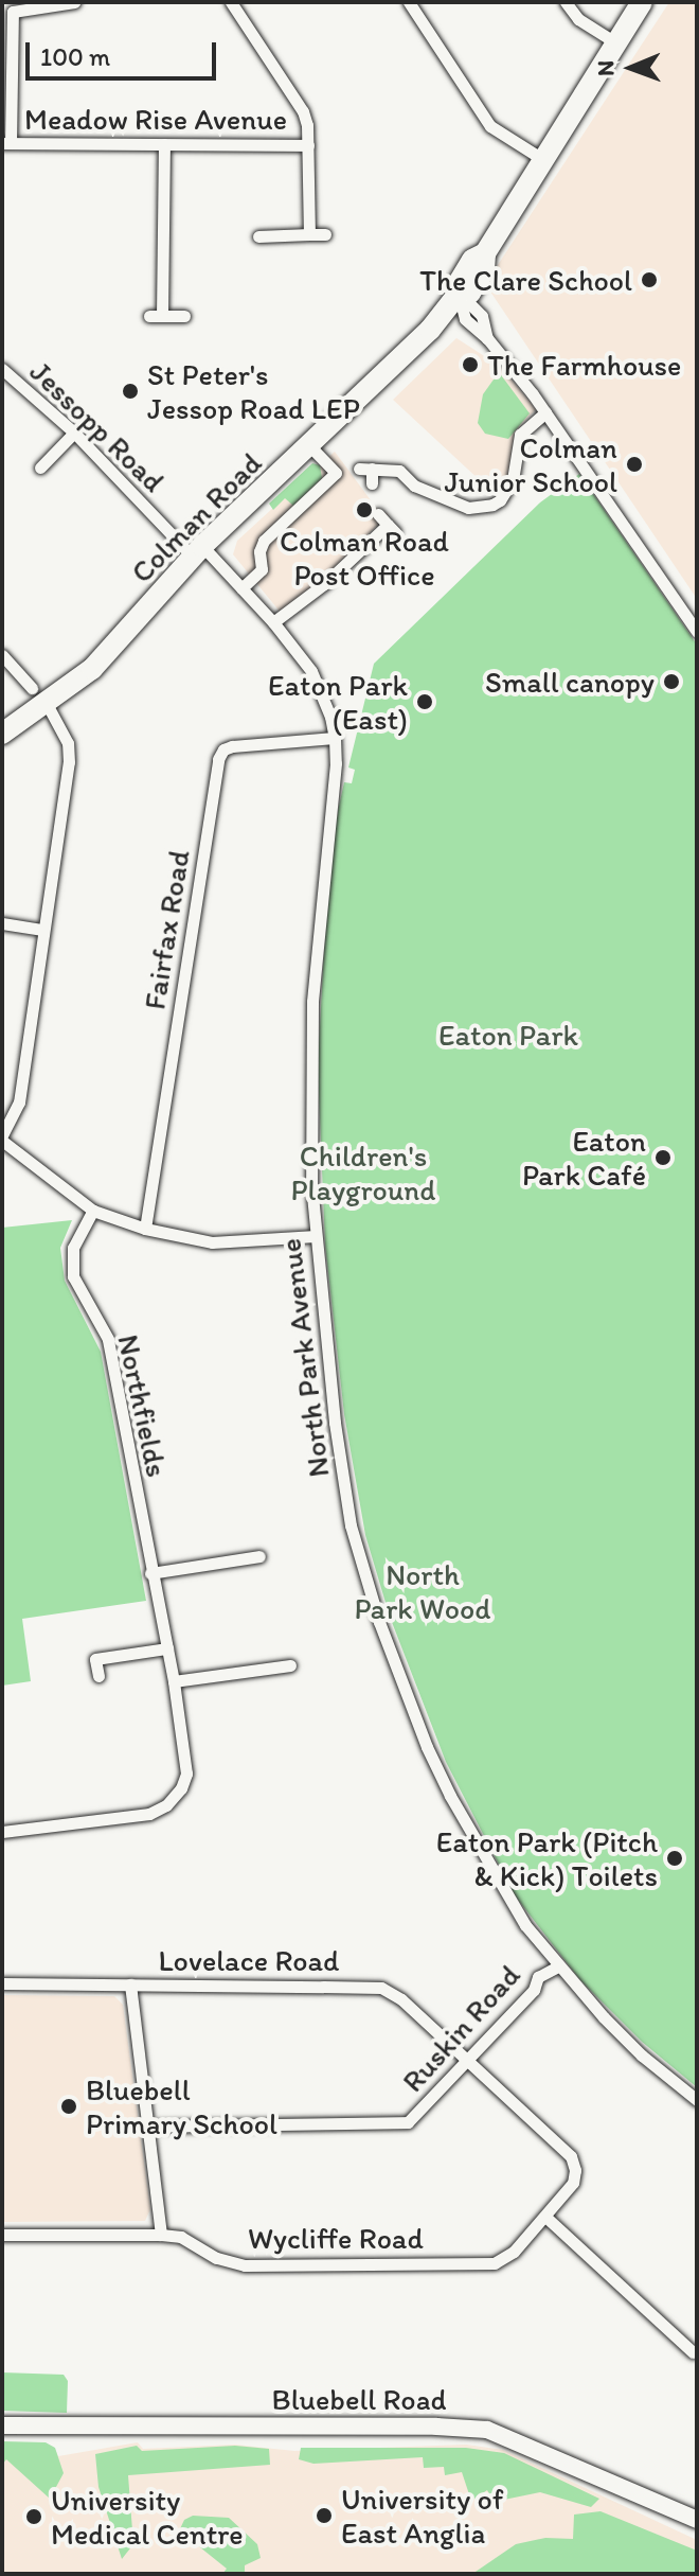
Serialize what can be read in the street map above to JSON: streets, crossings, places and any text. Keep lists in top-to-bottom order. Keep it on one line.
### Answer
{"streets":{"highway":["Colman Road"],"street":["Meadow Rise Avenue","Jessopp Road","Fairfax Road","North Park Avenue","Northfields","Lovelace Road","Ruskin Road","Wycliffe Road","Bluebell Road"]},"crossings":[["Jessopp Road","Colman Road"],["Jessopp Road","North Park Avenue"],["Colman Road","North Park Avenue"],["Fairfax Road","North Park Avenue"],["North Park Avenue","Ruskin Road"],["Lovelace Road","Ruskin Road"],["Lovelace Road","Wycliffe Road"],["Ruskin Road","Wycliffe Road"]],"parks":["Eaton Park","Children's Playground","North Park Wood"],"places":["The Clare School","The Farmhouse","St Peter's Jessop Road LEP","Colman Junior School","Colman Road Post Office","Small canopy","Eaton Park (East)","Eaton Park Café","Eaton Park (Pitch & Kick) Toilets","Bluebell Primary School","University of East Anglia","University Medical Centre"],"scale_bar":"100 m","north":"left"}
